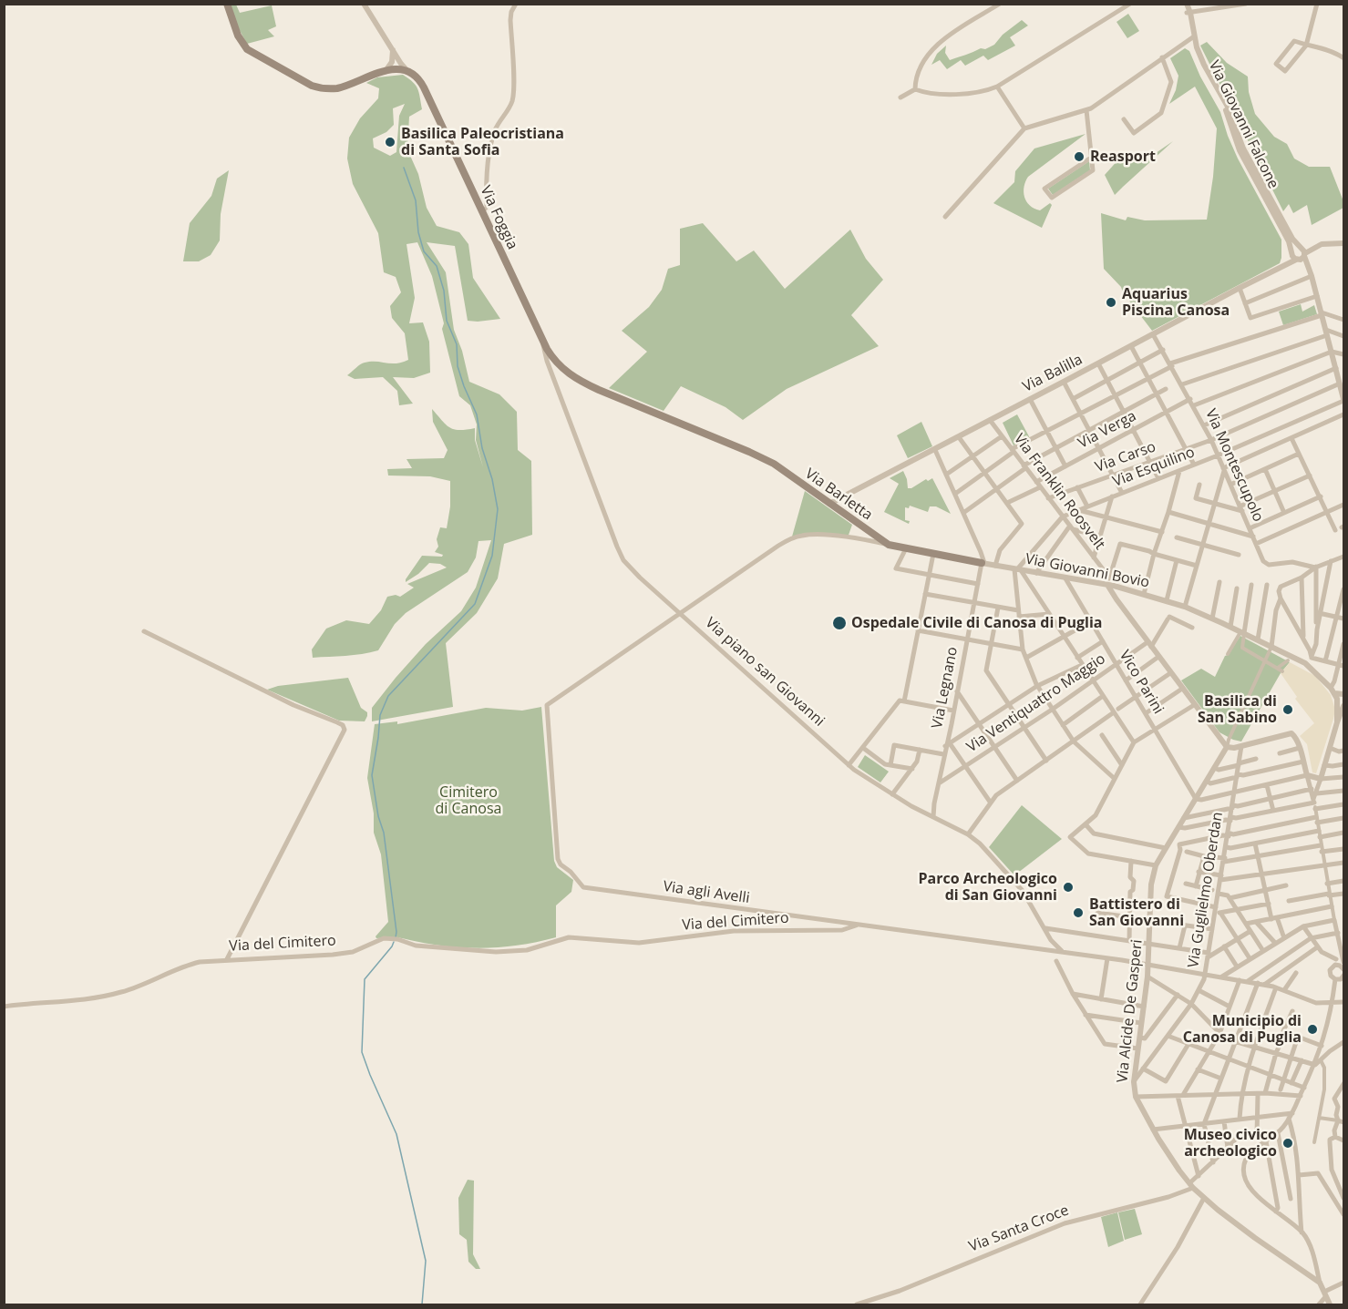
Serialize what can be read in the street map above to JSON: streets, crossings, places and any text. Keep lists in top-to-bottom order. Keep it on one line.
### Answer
{"streets":{"main road":["Via Foggia","Via Barletta","Via Giovanni Bovio"],"street":["Via Giovanni Falcone","Via Balilla","Via Verga","Via Carso","Via Montescupolo","Via Esquilino","Via Franklin Roosvelt","Via piano san Giovanni","Vico Parini","Via Legnano","Via Ventiquattro Maggio","Via Guglielmo Oberdan","Via agli Avelli","Via del Cimitero","Via Alcide De Gasperi","Via Santa Croce"]},"crossings":[["Via Giovanni Falcone","Via Balilla"],["Via Giovanni Falcone","Via Carso"],["Via Giovanni Falcone","Via Esquilino"],["Via Foggia","Via Barletta"],["Via Foggia","Via piano san Giovanni"],["Via Balilla","Via Montescupolo"],["Via Balilla","Via Franklin Roosvelt"],["Via Balilla","Via Barletta"],["Via Verga","Via Montescupolo"],["Via Verga","Via Franklin Roosvelt"],["Via Carso","Via Montescupolo"],["Via Carso","Via Franklin Roosvelt"],["Via Montescupolo","Via Esquilino"],["Via Esquilino","Via Franklin Roosvelt"],["Via Barletta","Via Giovanni Bovio"],["Via Giovanni Bovio","Vico Parini"],["Via Giovanni Bovio","Via Legnano"],["Via piano san Giovanni","Via Legnano"],["Via piano san Giovanni","Via agli Avelli"],["Vico Parini","Via Ventiquattro Maggio"],["Vico Parini","Via Alcide De Gasperi"],["Via Legnano","Via Ventiquattro Maggio"],["Via Guglielmo Oberdan","Via agli Avelli"],["Via Guglielmo Oberdan","Via Alcide De Gasperi"],["Via agli Avelli","Via del Cimitero"],["Via agli Avelli","Via Alcide De Gasperi"],["Via Alcide De Gasperi","Via Santa Croce"]],"parks":["Cimitero di Canosa"],"places":["Basilica Paleocristiana di Santa Sofia","Reasport","Aquarius Piscina Canosa","Ospedale Civile di Canosa di Puglia","Basilica di San Sabino","Parco Archeologico di San Giovanni","Battistero di San Giovanni","Municipio di Canosa di Puglia","Museo civico archeologico"]}
